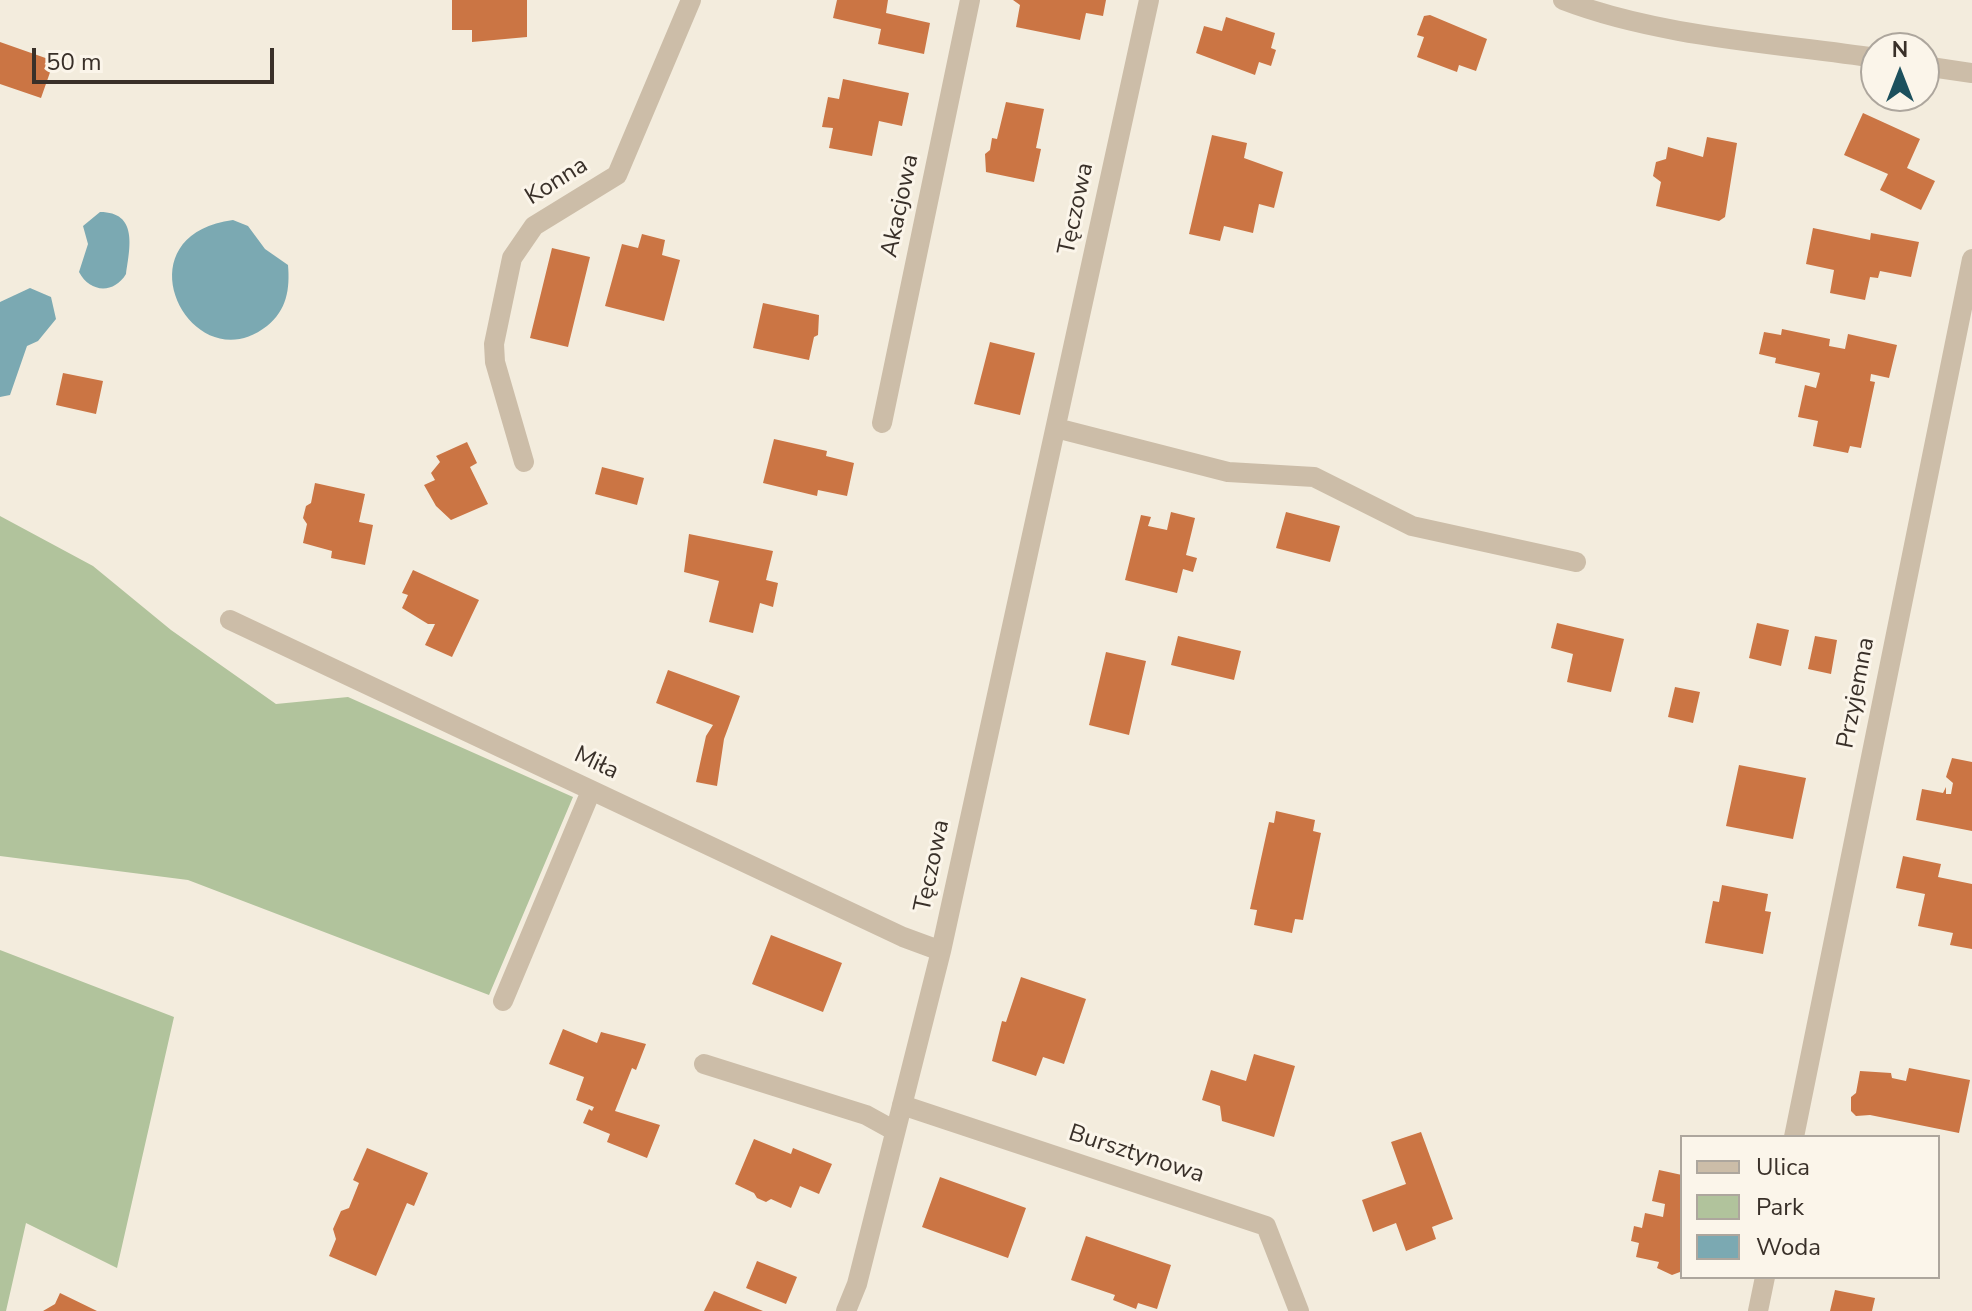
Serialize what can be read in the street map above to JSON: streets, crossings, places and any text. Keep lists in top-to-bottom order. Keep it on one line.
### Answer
{"streets":{"street":["Konna","Akacjowa","Tęczowa","Przyjemna","Miła","Bursztynowa"]},"crossings":[["Tęczowa","Miła"],["Tęczowa","Bursztynowa"]],"legend":["Ulica","Park","Woda"],"scale_bar":"50 m","north":"top"}
